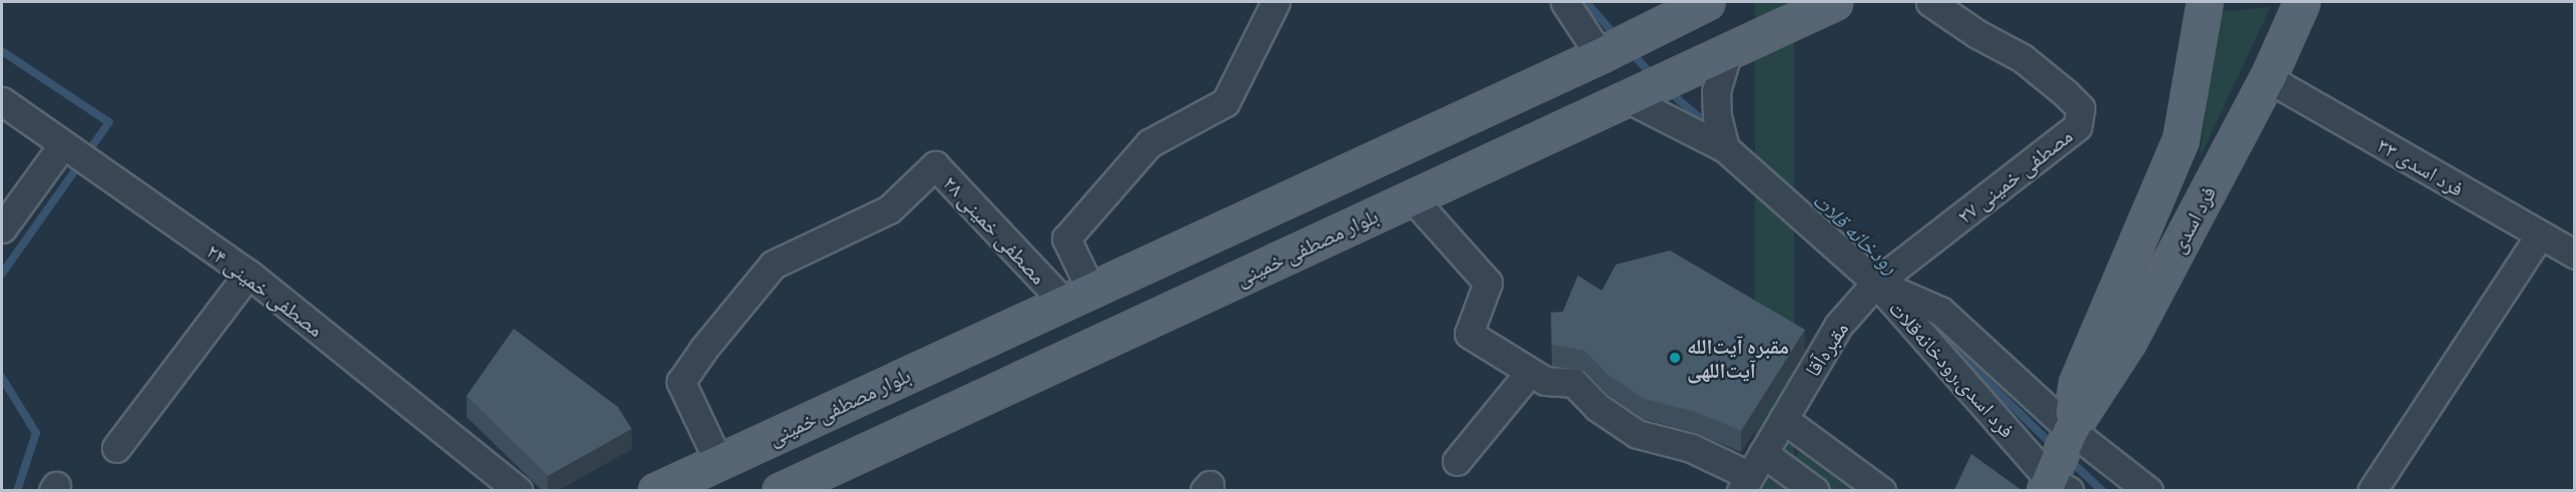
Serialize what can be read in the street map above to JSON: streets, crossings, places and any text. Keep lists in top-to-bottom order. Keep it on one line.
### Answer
{"streets":{"main road":["فرد اسدی","بلوار مصطفی خمینی"],"street":["فرد اسدی ۳۳","مصطفی خمینی ۲۷","مصطفی خمینی ۲۸","مصطفی خمینی ۲۴","مقبره‌آقا","فرد اسدی،رودخانه‌قلات"]},"crossings":[["فرد اسدی ۳۳","فرد اسدی"],["مصطفی خمینی ۲۷","مقبره‌آقا"],["مصطفی خمینی ۲۷","فرد اسدی،رودخانه‌قلات"],["فرد اسدی","فرد اسدی،رودخانه‌قلات"],["مصطفی خمینی ۲۸","بلوار مصطفی خمینی"],["مقبره‌آقا","فرد اسدی،رودخانه‌قلات"]],"water":["رودخانه قلات"],"places":["مقبره آیت‌الله آیت‌اللهی"]}
